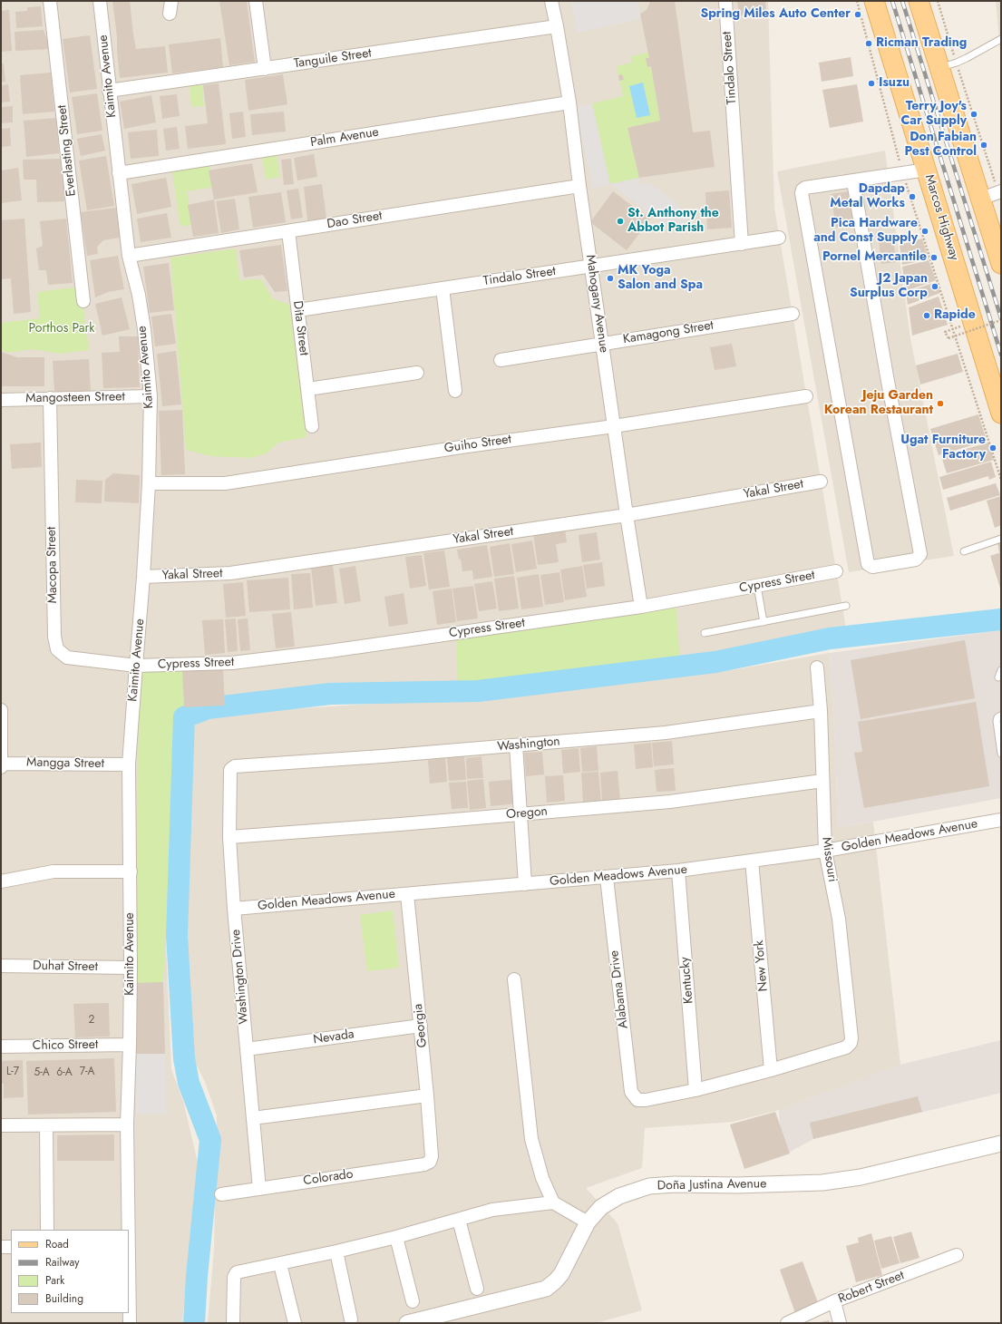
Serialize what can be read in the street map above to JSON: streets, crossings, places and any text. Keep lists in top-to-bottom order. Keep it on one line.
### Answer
{"streets":{"main road":["Marcos Highway"],"street":["Tanguile Street","Tindalo Street","Kaimito Avenue","Palm Avenue","Everlasting Street","Dao Street","Mahogany Avenue","Dita Street","Kamagong Street","Mangosteen Street","Guiho Street","Yakal Street","Macopa Street","Cypress Street","Washington","Mangga Street","Oregon","Golden Meadows Avenue","Missouri","New York","Duhat Street","Washington Drive","Kentucky","Alabama Drive","Georgia","Nevada","Chico Street","Colorado","Doña Justina Avenue","Robert Street"]},"crossings":[["Tanguile Street","Kaimito Avenue"],["Tanguile Street","Mahogany Avenue"],["Tindalo Street","Mahogany Avenue"],["Tindalo Street","Dita Street"],["Kaimito Avenue","Palm Avenue"],["Kaimito Avenue","Dao Street"],["Kaimito Avenue","Mangosteen Street"],["Kaimito Avenue","Guiho Street"],["Kaimito Avenue","Yakal Street"],["Kaimito Avenue","Macopa Street"],["Kaimito Avenue","Cypress Street"],["Kaimito Avenue","Mangga Street"],["Kaimito Avenue","Duhat Street"],["Kaimito Avenue","Chico Street"],["Palm Avenue","Mahogany Avenue"],["Dao Street","Mahogany Avenue"],["Dao Street","Dita Street"],["Mahogany Avenue","Kamagong Street"],["Mahogany Avenue","Guiho Street"],["Mahogany Avenue","Yakal Street"],["Mahogany Avenue","Cypress Street"],["Mangosteen Street","Macopa Street"],["Macopa Street","Cypress Street"],["Washington","Missouri"],["Washington","Washington Drive"],["Oregon","Missouri"],["Oregon","Washington Drive"],["Golden Meadows Avenue","Missouri"],["Golden Meadows Avenue","New York"],["Golden Meadows Avenue","Washington Drive"],["Golden Meadows Avenue","Kentucky"],["Golden Meadows Avenue","Alabama Drive"],["Golden Meadows Avenue","Georgia"],["Missouri","New York"],["Washington Drive","Nevada"],["Washington Drive","Colorado"],["Kentucky","Alabama Drive"],["Georgia","Nevada"],["Georgia","Colorado"]],"parks":["Porthos Park"],"places":["Spring Miles Auto Center","Ricman Trading","Isuzu","Terry Joy's Car Supply","Don Fabian Pest Control","Dapdap Metal Works","St. Anthony the Abbot Parish","Pica Hardware and Const Supply","Pornel Mercantile","MK Yoga Salon and Spa","J2 Japan Surplus Corp","Rapide","Jeju Garden Korean Restaurant","Ugat Furniture Factory"],"house_numbers":["2","L-7","7-A","5-A","6-A"],"legend":["Road","Railway","Park","Building"]}
